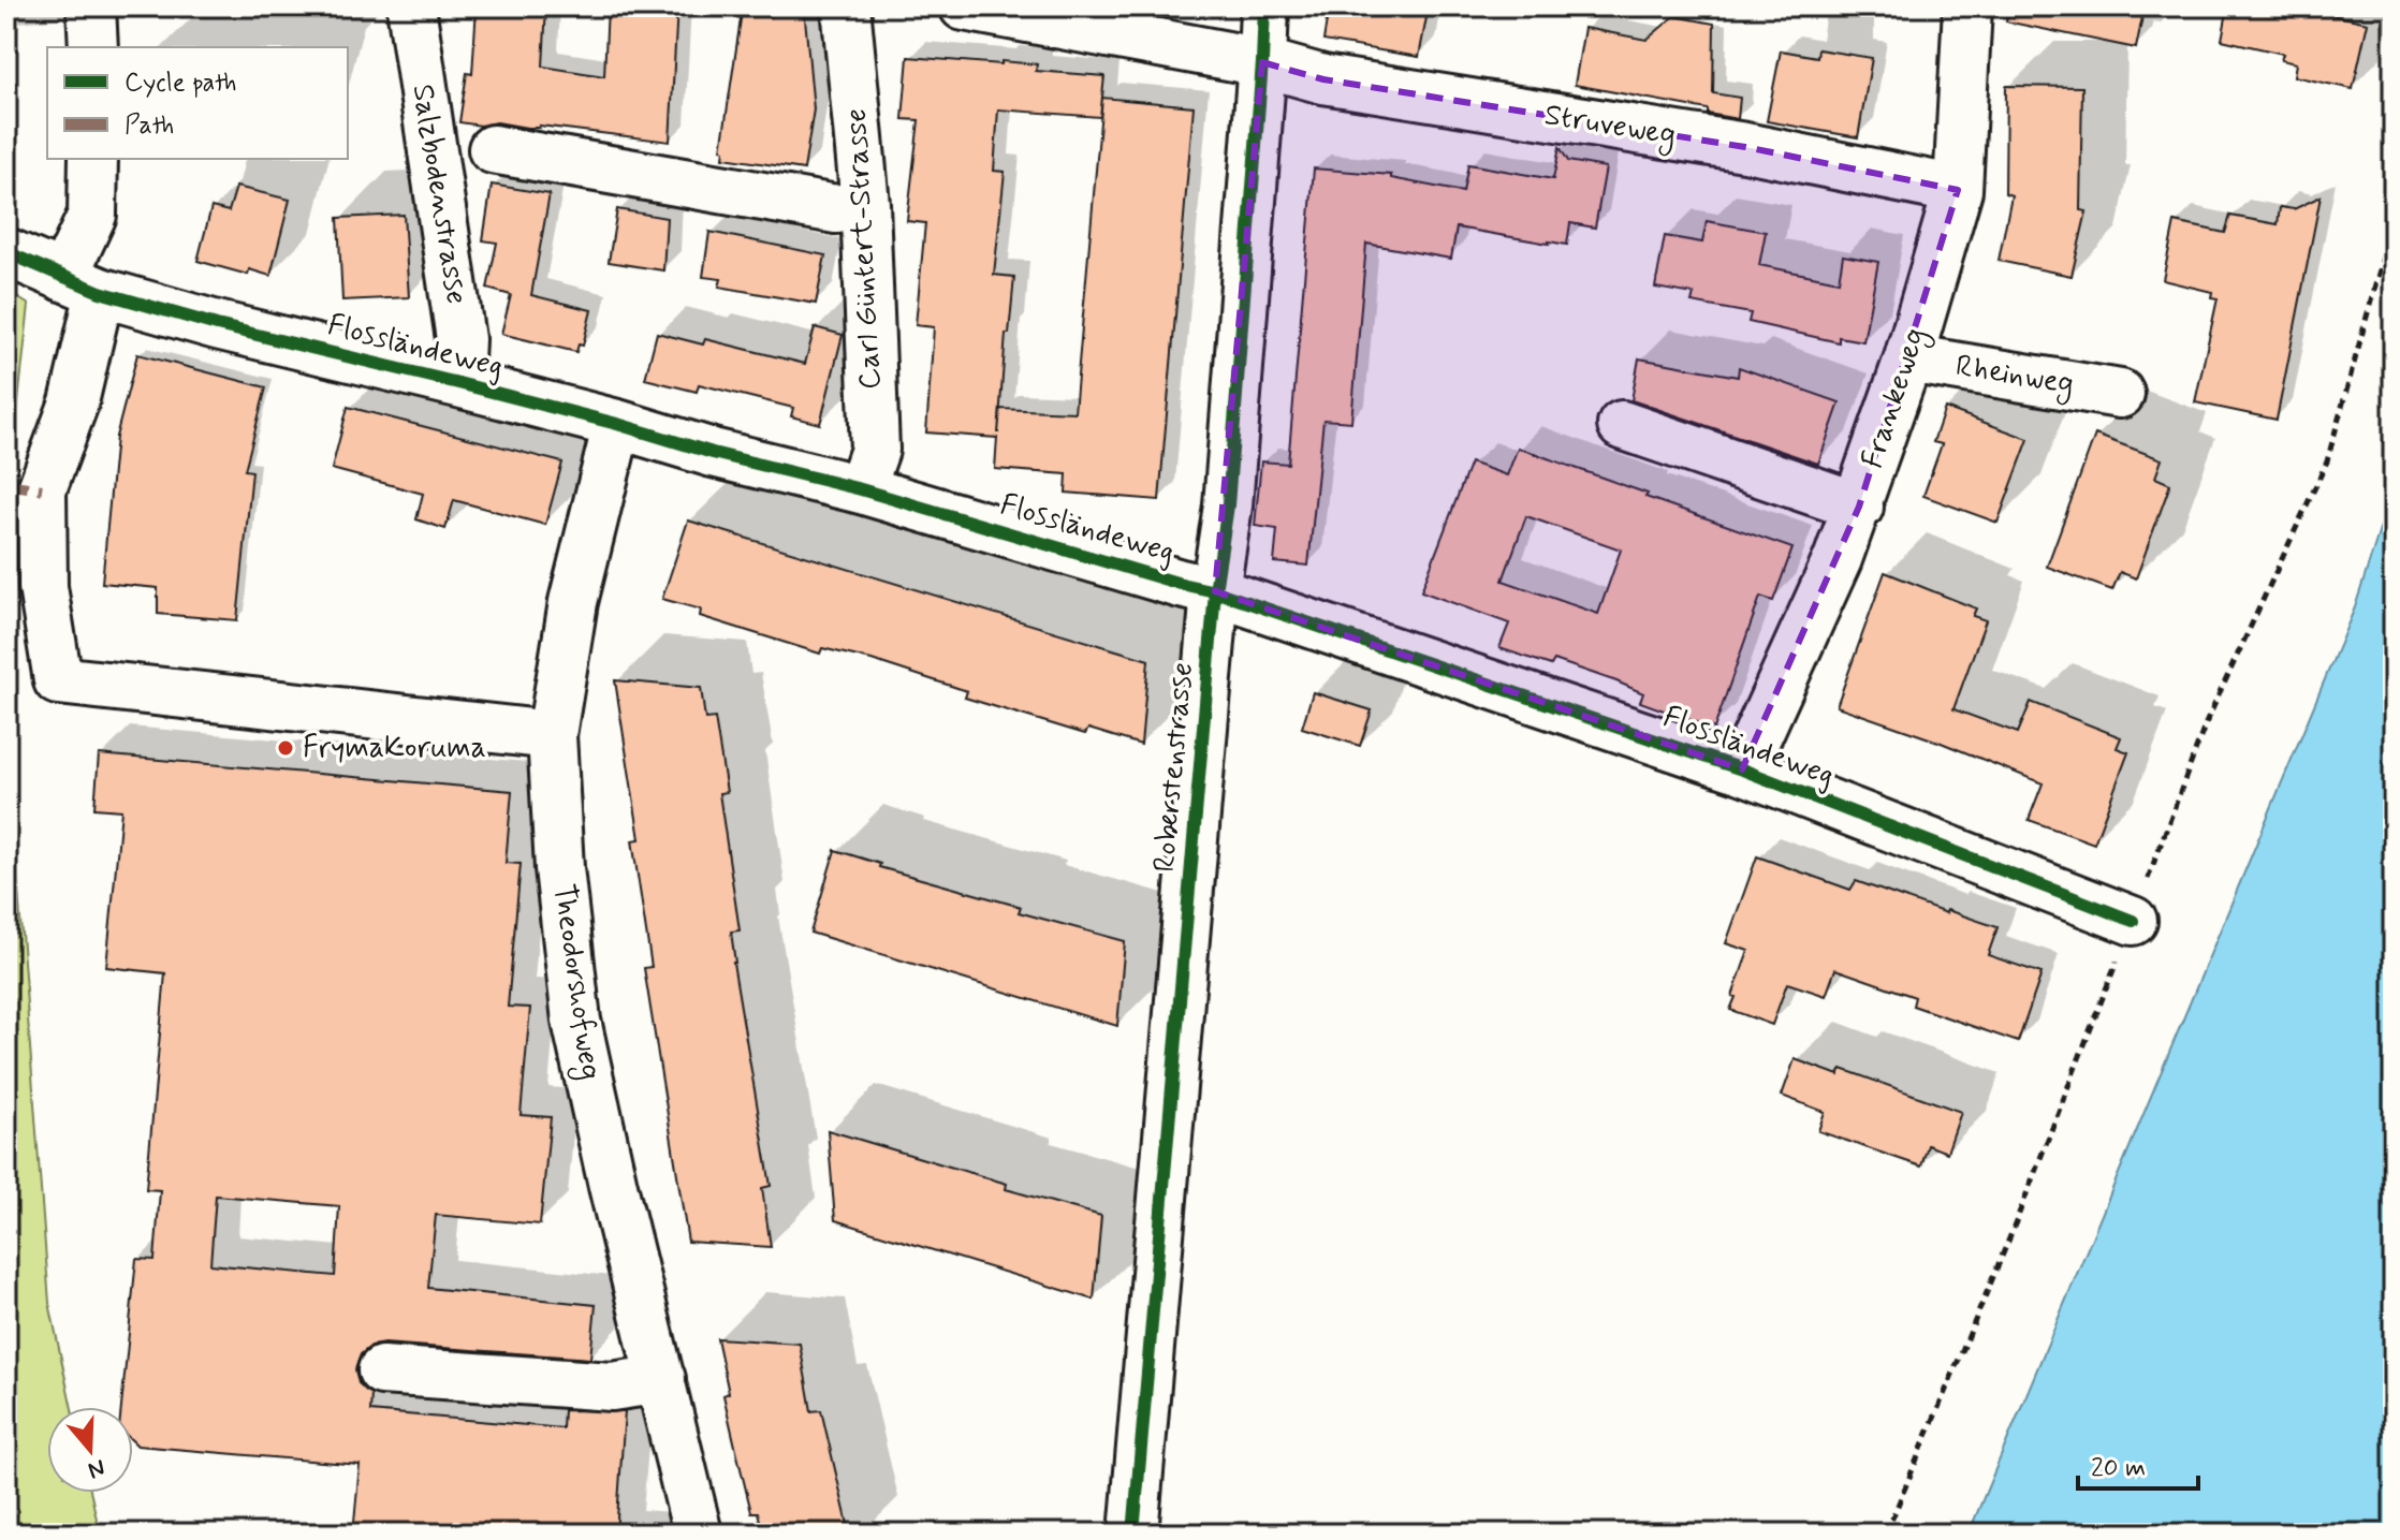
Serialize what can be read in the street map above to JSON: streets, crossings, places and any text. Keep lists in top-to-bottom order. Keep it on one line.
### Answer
{"streets":{"street":["Struveweg","Salzbodenstrasse","Carl Güntert-Strasse","Flossländeweg","Rheinweg","Frankeweg","Roberstenstrasse","Theodorshofweg"]},"crossings":[["Struveweg","Frankeweg"],["Struveweg","Roberstenstrasse"],["Salzbodenstrasse","Flossländeweg"],["Carl Güntert-Strasse","Flossländeweg"],["Flossländeweg","Frankeweg"],["Flossländeweg","Roberstenstrasse"],["Flossländeweg","Theodorshofweg"],["Rheinweg","Frankeweg"]],"places":["FrymaKoruma"],"legend":["Cycle path","Path"],"scale_bar":"20 m","north":"bottom"}
